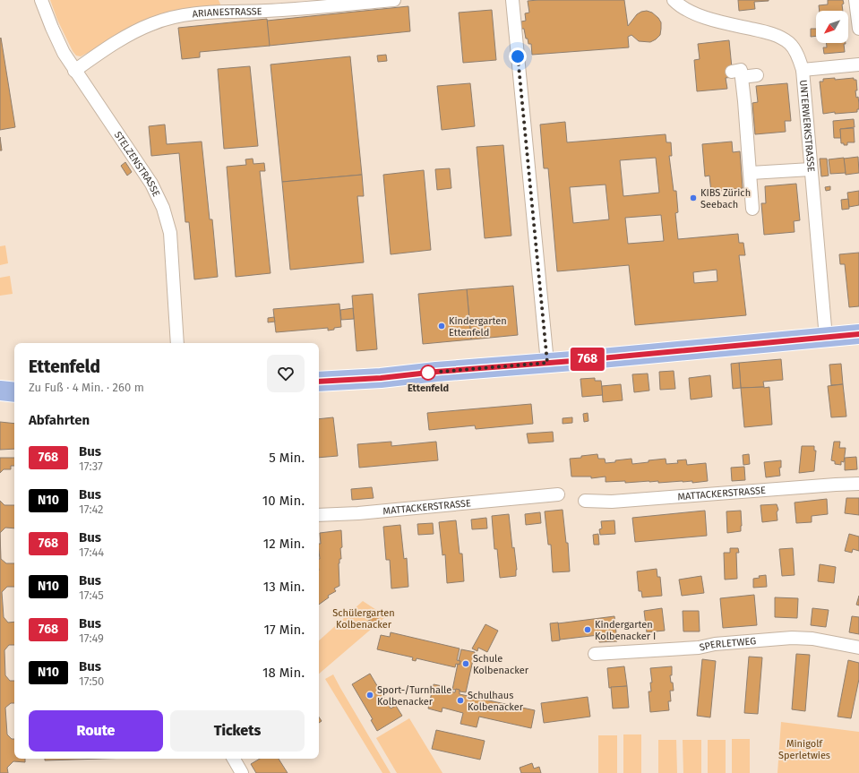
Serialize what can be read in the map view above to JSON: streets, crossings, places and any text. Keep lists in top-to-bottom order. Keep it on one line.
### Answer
{"streets":{"street":["ARIANESTRASSE","UNTERWERKSTRASSE","STELZENSTRASSE","MATTACKERSTRASSE","SPERLETWEG"]},"crossings":[["ARIANESTRASSE","STELZENSTRASSE"]],"parks":["Schülergarten Kolbenacker","Minigolf Sperletwies"],"places":["KIBS Zürich Seebach","Kindergarten Ettenfeld","Ettenfeld","Kindergarten Kolbenacker I","Schule Kolbenacker","Sport-/Turnhalle Kolbenacker","Schulhaus Kolbenacker"],"lines":["bus line 768"],"north":"bottom left","page":{"on_map":"768","heading":[["Ettenfeld","Zu Fuß · 4 Min. · 260 m"],"Abfahrten"],"list":[{"mark":"768","name":"Bus","note":"17:37","value":"5 Min."},{"mark":"N10","name":"Bus","note":"17:42","value":"10 Min."},{"mark":"768","name":"Bus","note":"17:44","value":"12 Min."},{"mark":"N10","name":"Bus","note":"17:45","value":"13 Min."},{"mark":"768","name":"Bus","note":"17:49","value":"17 Min."},{"mark":"N10","name":"Bus","note":"17:50","value":"18 Min."}],"buttons":["Route","Tickets"]}}
